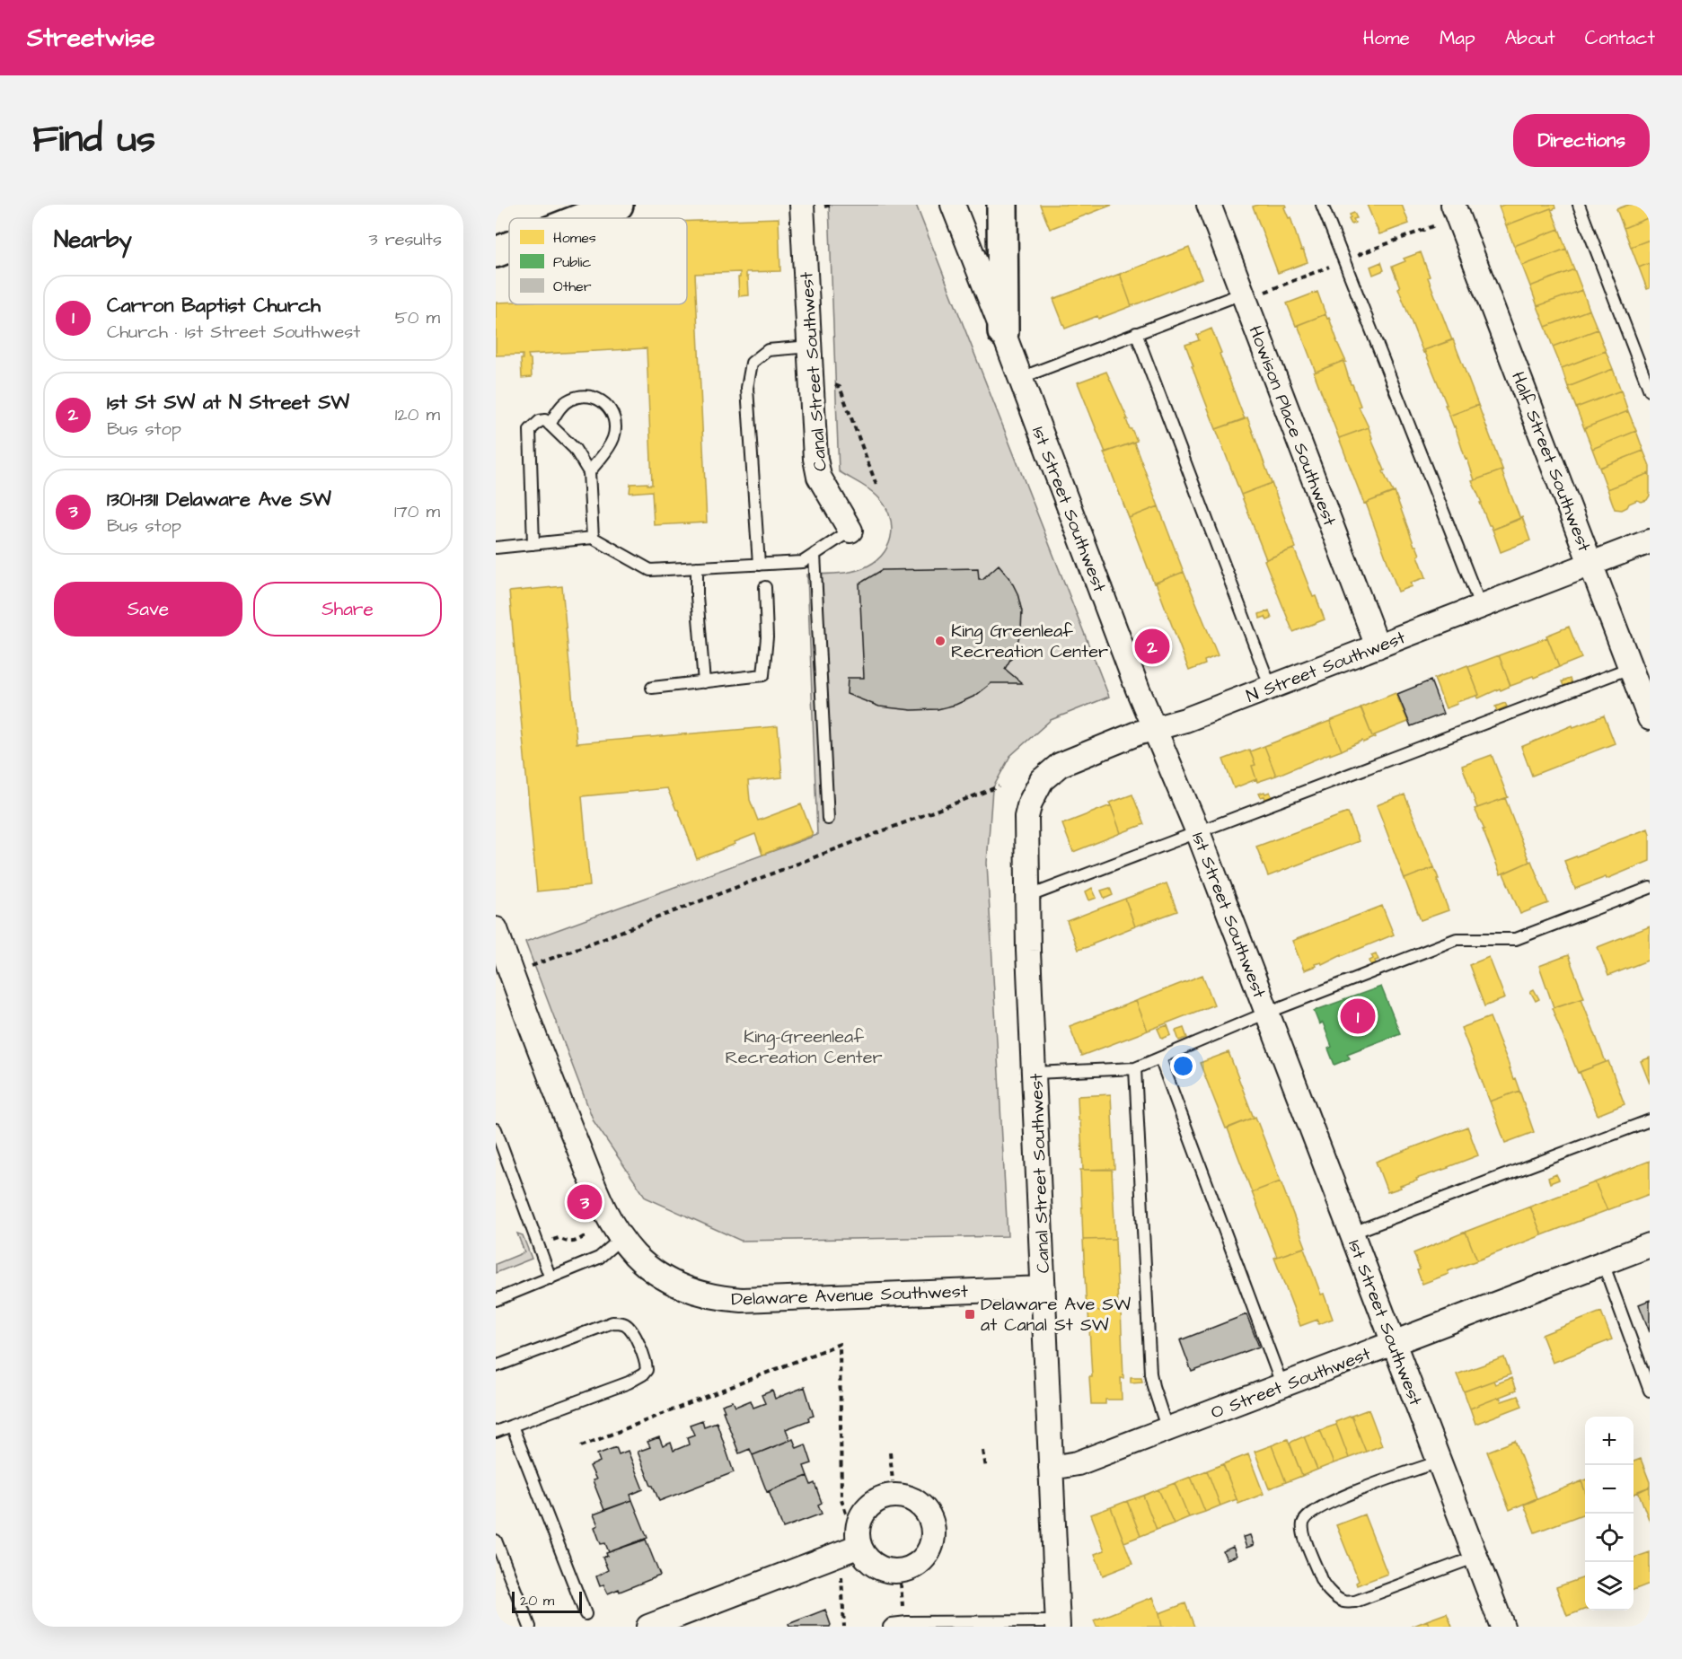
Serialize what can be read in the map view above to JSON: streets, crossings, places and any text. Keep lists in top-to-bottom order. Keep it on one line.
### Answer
{"streets":{"street":["Canal Street Southwest","Howison Place Southwest","Half Street Southwest","1st Street Southwest","N Street Southwest","Delaware Avenue Southwest","O Street Southwest"]},"crossings":[["Canal Street Southwest","N Street Southwest"],["Canal Street Southwest","Delaware Avenue Southwest"],["Canal Street Southwest","O Street Southwest"],["Howison Place Southwest","N Street Southwest"],["Half Street Southwest","N Street Southwest"],["1st Street Southwest","N Street Southwest"],["1st Street Southwest","O Street Southwest"]],"parks":["King-Greenleaf Recreation Center"],"places":{"other":["King Greenleaf Recreation Center"],"transit":["Delaware Ave SW at Canal St SW"]},"legend":["Homes","Public","Other"],"scale_bar":"20 m","page":{"header":"Streetwise","nav":["Home","Map","About","Contact"],"title":"Find us","buttons":["Directions",["Save","Share"]],"heading":["Nearby","3 results"],"list":[{"mark":"1","name":"Carron Baptist Church","note":"Church · 1st Street Southwest","value":"50 m"},{"mark":"2","name":"1st St SW at N Street SW","note":"Bus stop","value":"120 m"},{"mark":"3","name":"1301-1311 Delaware Ave SW","note":"Bus stop","value":"170 m"}],"pins":["2","1","3"],"map_buttons":["+","−"],"scale":"20 m"}}
